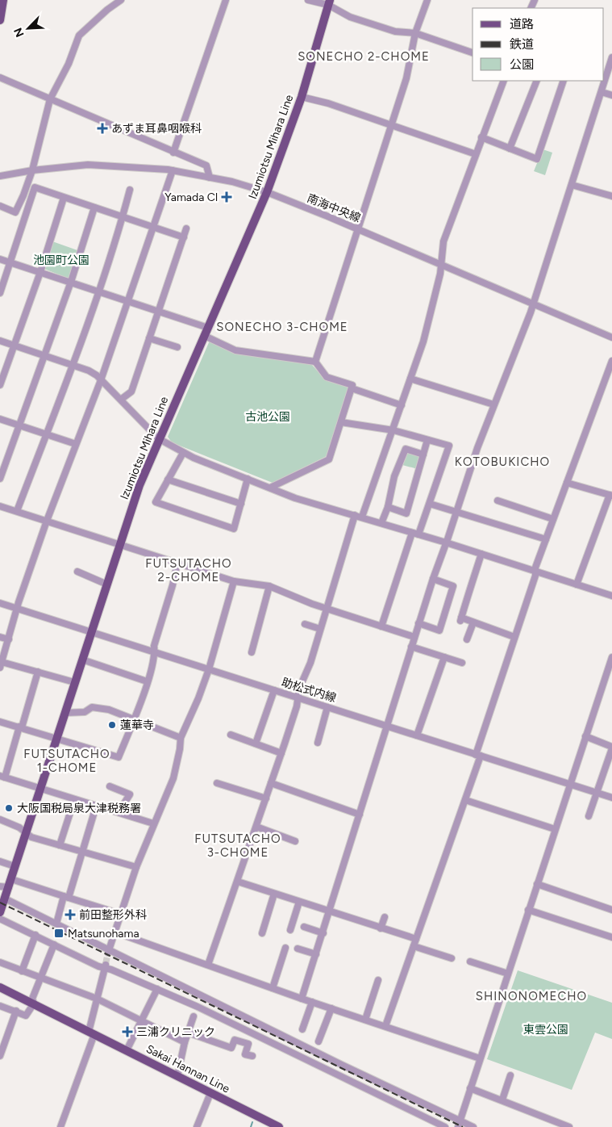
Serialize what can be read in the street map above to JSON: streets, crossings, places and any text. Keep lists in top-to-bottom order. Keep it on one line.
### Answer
{"streets":{"main road":["Izumiotsu Mihara Line","Sakai Hannan Line"],"street":["南海中央線","助松式内線"]},"crossings":[["Izumiotsu Mihara Line","南海中央線"],["Izumiotsu Mihara Line","助松式内線"]],"districts":["SONECHO 2-CHOME","SONECHO 3-CHOME","KOTOBUKICHO","FUTSUTACHO 2-CHOME","FUTSUTACHO 1-CHOME","FUTSUTACHO 3-CHOME","SHINONOMECHO"],"parks":["池園町公園","古池公園","東雲公園"],"places":{"health":["あずま耳鼻咽喉科","Yamada Cl","前田整形外科","三浦クリニック"],"other":["蓮華寺","大阪国税局泉大津税務署"],"transit":["Matsunohama"]},"legend":["道路","鉄道","公園"],"north":"bottom left"}
